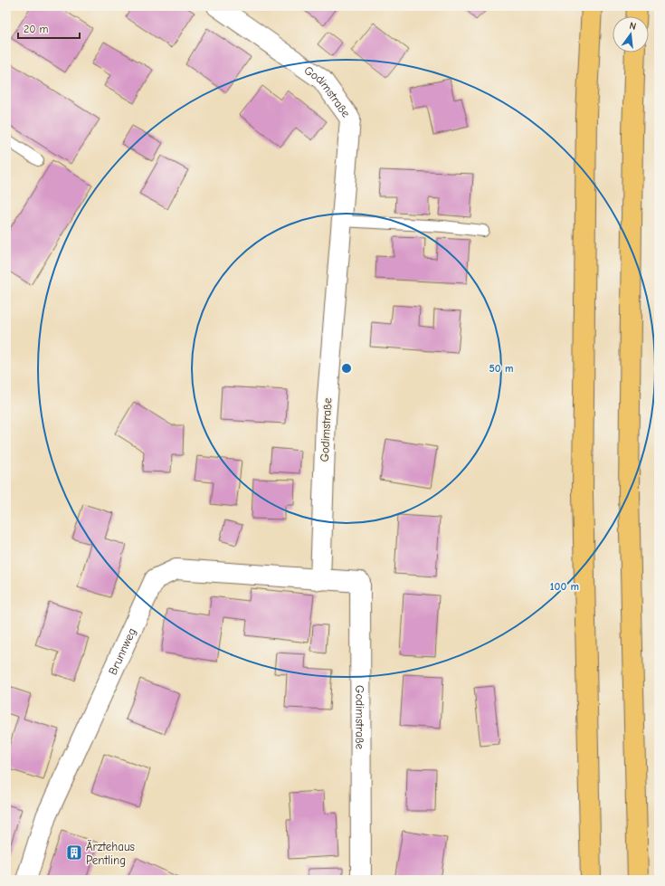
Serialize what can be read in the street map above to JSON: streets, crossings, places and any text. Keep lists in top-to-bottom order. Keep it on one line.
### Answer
{"streets":{"street":["Godimstraße","Brunnweg"]},"crossings":[["Godimstraße","Brunnweg"]],"places":{"building":["Ärztehaus Pentling"]},"scale_bar":"20 m","north":"top","rings":["50 m","100 m"]}
